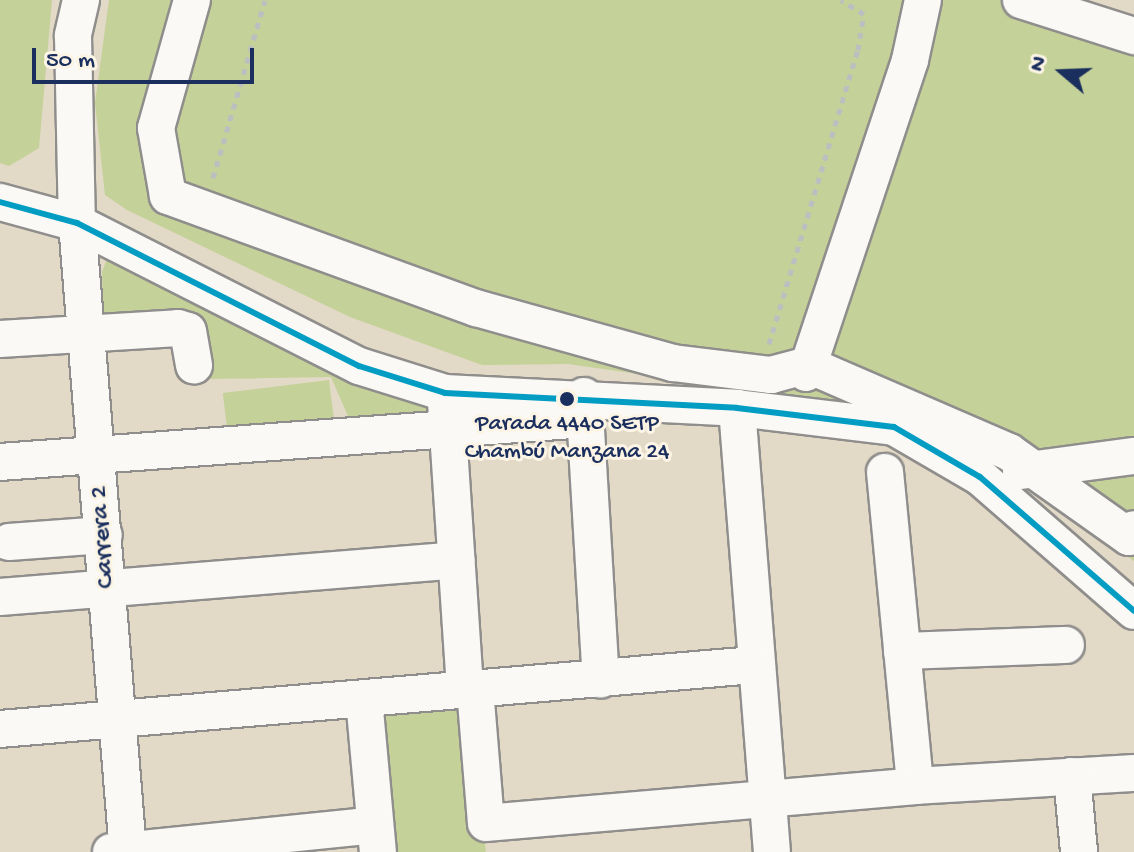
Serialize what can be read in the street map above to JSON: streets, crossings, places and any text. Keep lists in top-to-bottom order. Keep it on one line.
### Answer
{"streets":{"street":["Carrera 2"]},"places":["Parada 4440 SETP Chambú Manzana 24"],"scale_bar":"50 m","north":"left"}
